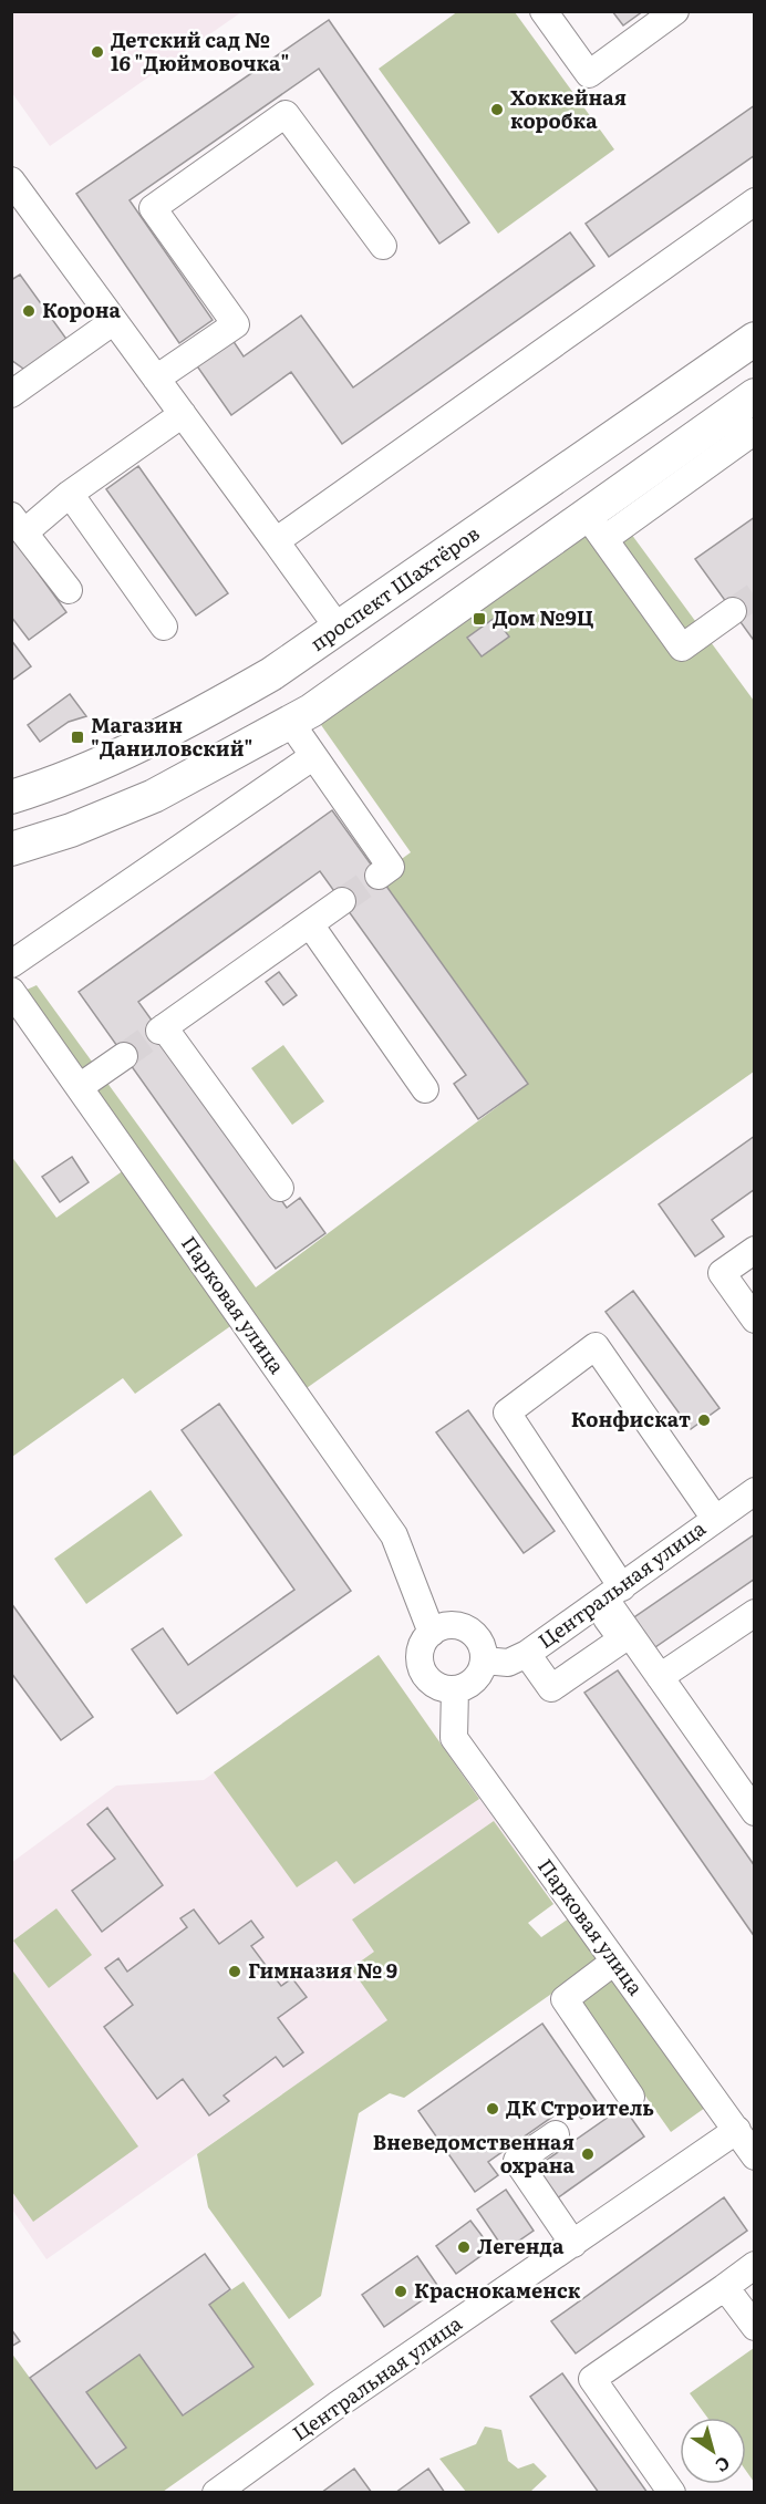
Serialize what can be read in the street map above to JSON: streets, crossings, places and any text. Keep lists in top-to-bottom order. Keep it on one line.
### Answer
{"streets":{"main road":["проспект Шахтёров"],"street":["Парковая улица","Центральная улица"]},"crossings":[["Парковая улица","Центральная улица"]],"places":{"other":["Детский сад № 16 \"Дюймовочка\"","Хоккейная коробка","Корона","Конфискат","Гимназия № 9","ДК Строитель","Вневедомственная охрана","Легенда","Краснокаменск"],"transit":["Дом №9Ц","Магазин \"Даниловский\""]},"north":"bottom right"}
